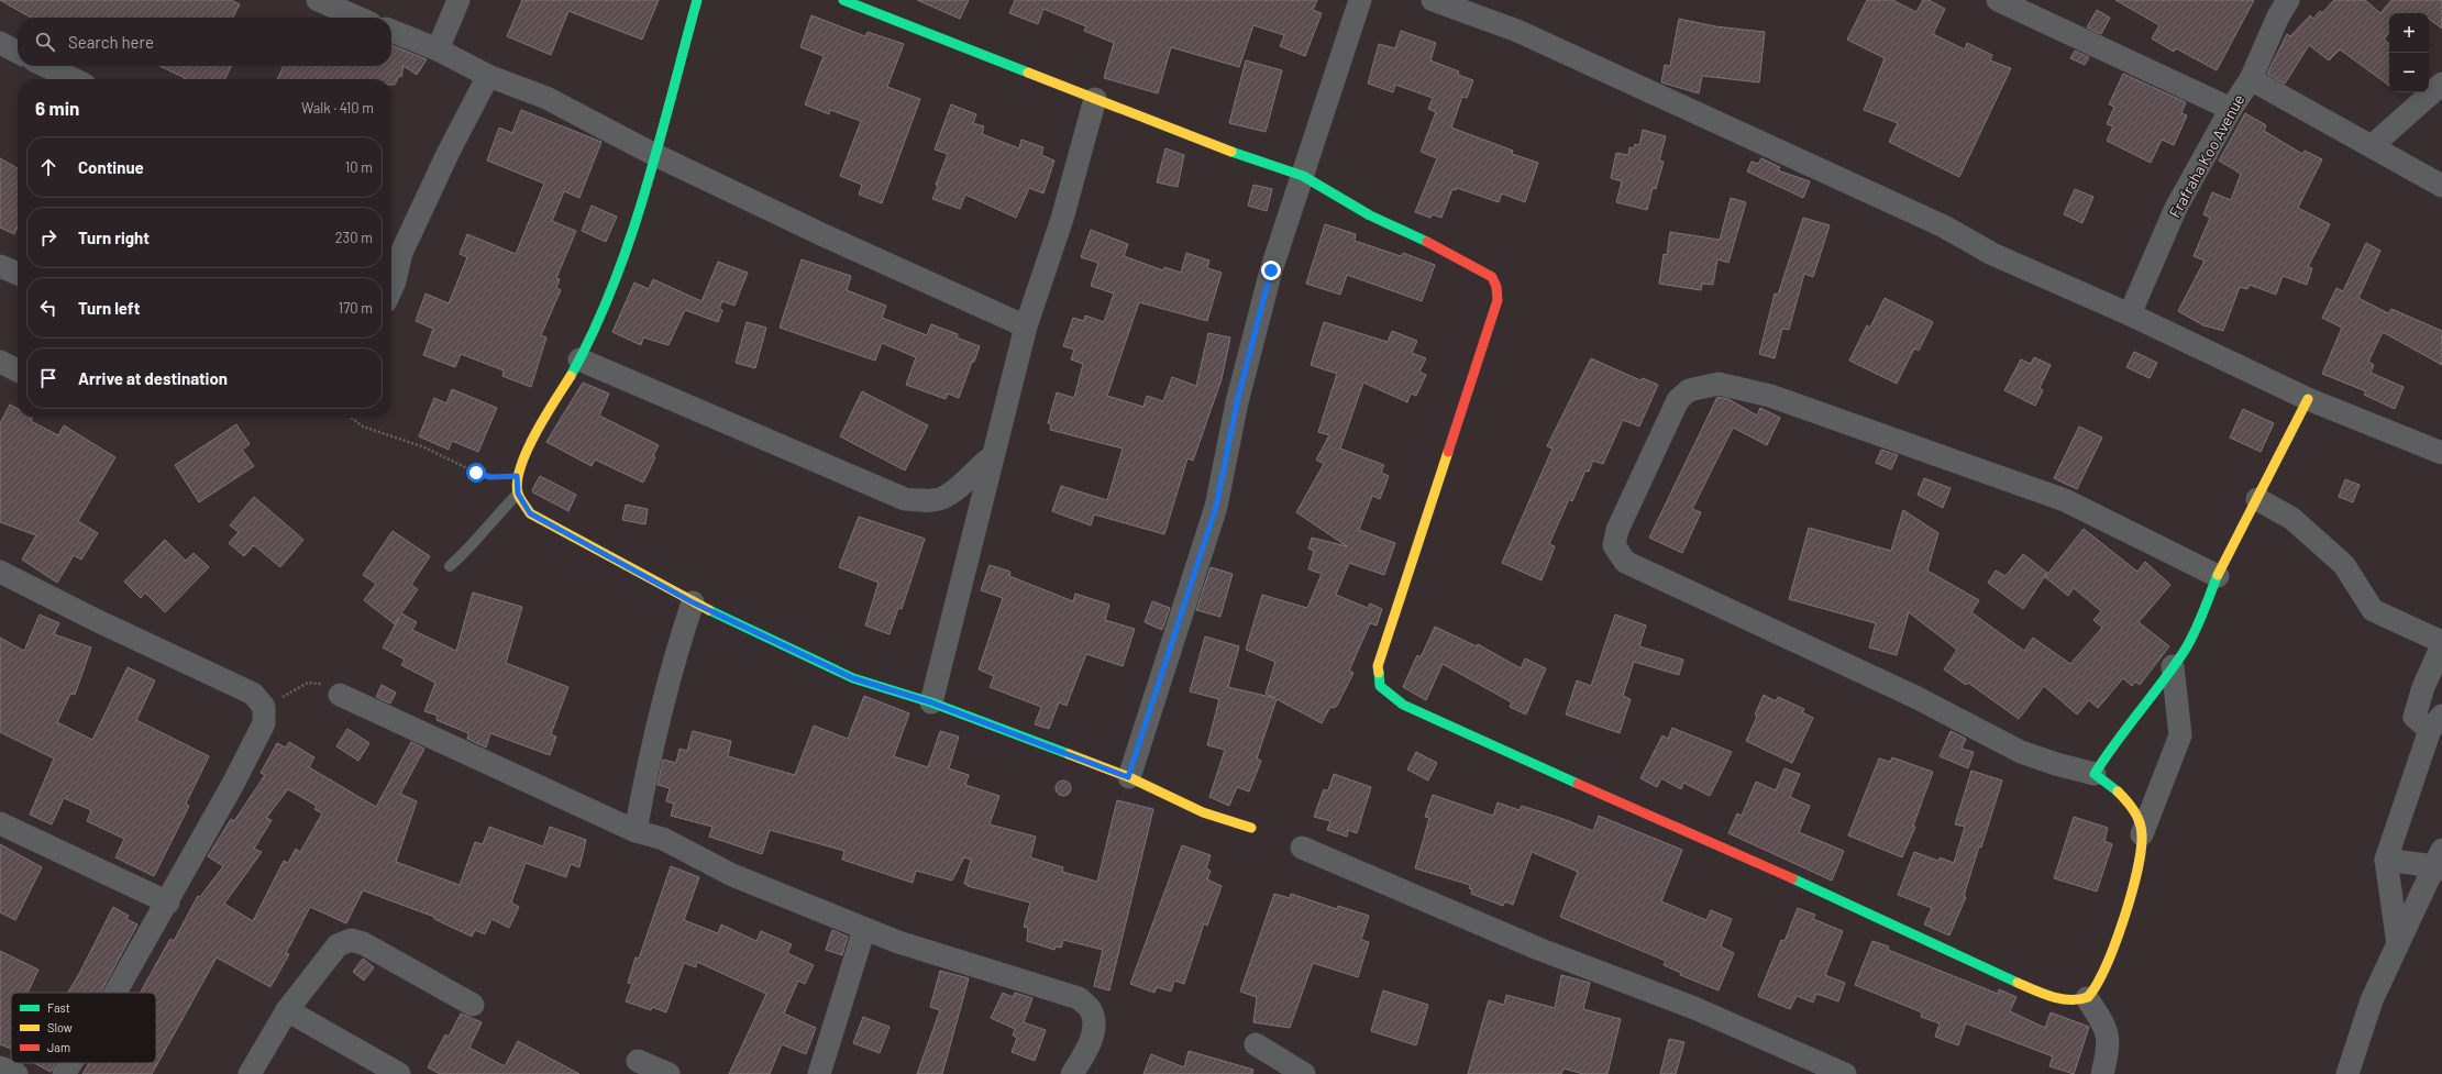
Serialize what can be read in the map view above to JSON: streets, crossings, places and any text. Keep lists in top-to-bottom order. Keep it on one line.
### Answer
{"streets":{"street":["Frafraha Koo Avenue"]},"legend":["Fast","Slow","Jam"],"page":{"map_buttons":["+","−"],"search":"Search here","heading":["6 min","Walk · 410 m"],"list":[["Continue","10 m"],["Turn right","230 m"],["Turn left","170 m"],"Arrive at destination"]}}
